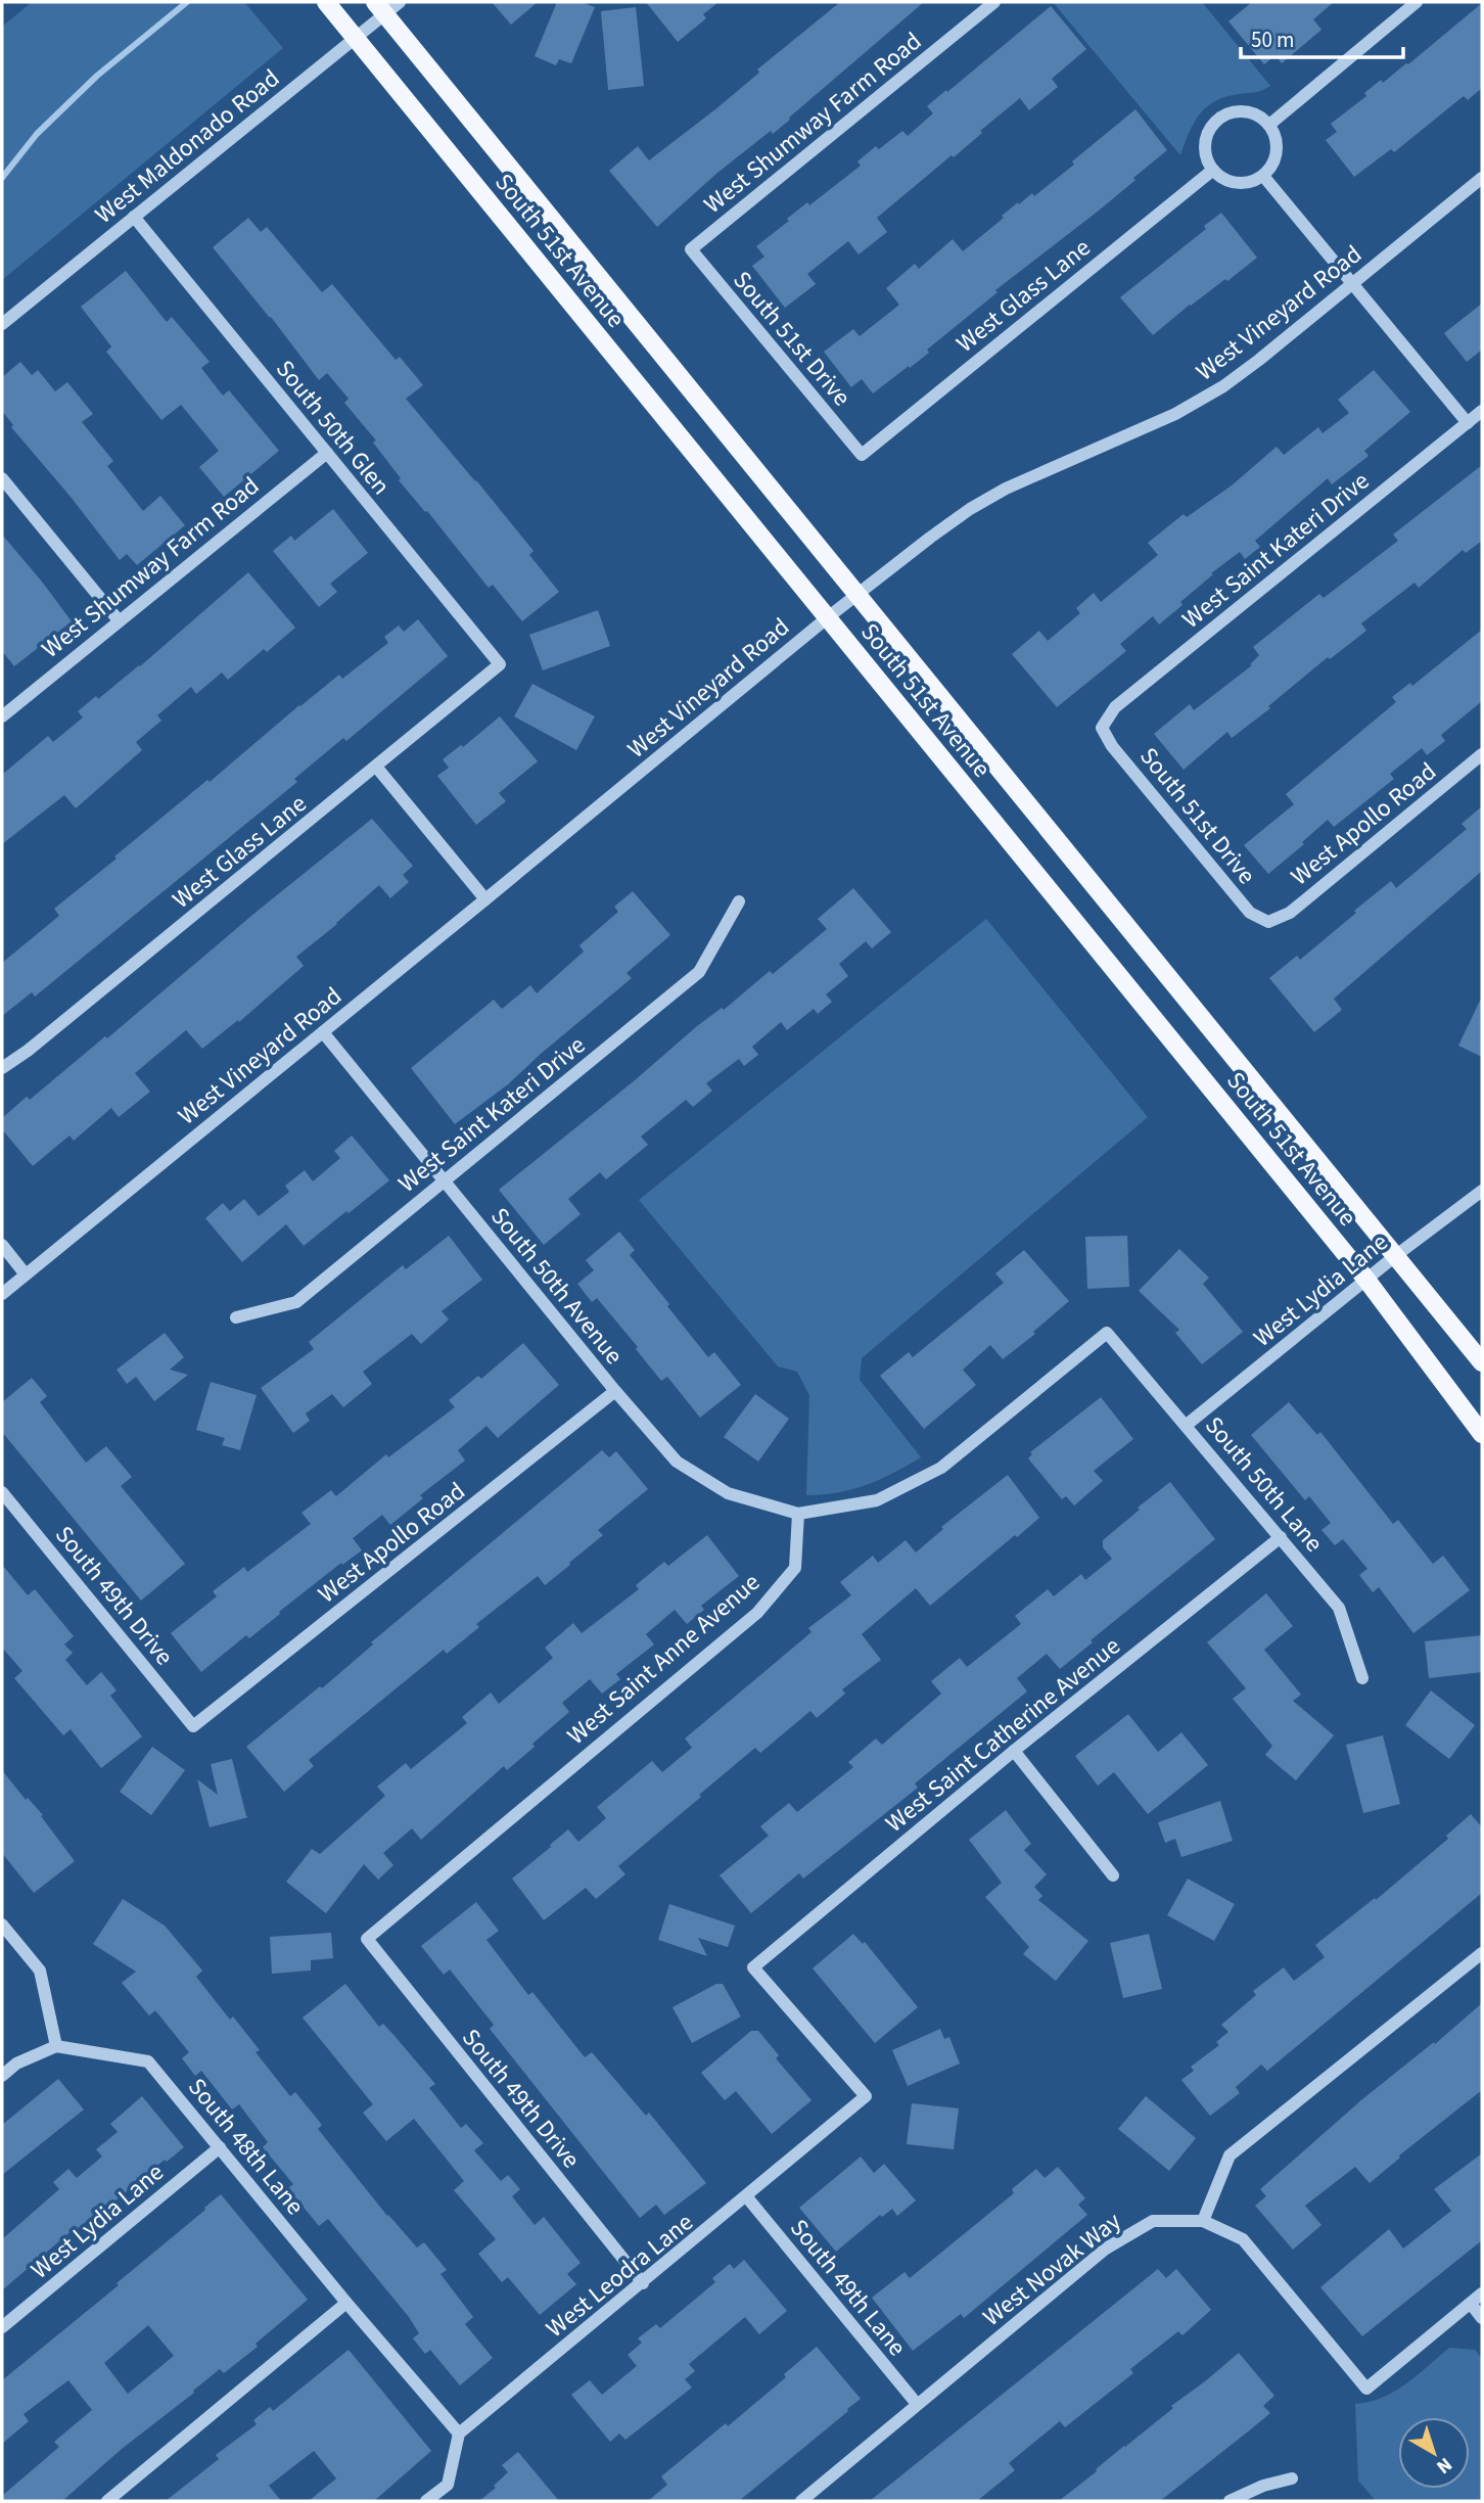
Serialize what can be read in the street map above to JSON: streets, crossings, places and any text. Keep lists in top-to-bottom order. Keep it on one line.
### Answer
{"streets":{"main road":["South 51st Avenue"],"street":["West Shumway Farm Road","West Maldonado Road","West Glass Lane","West Vineyard Road","South 51st Drive","South 50th Glen","West Saint Kateri Drive","West Apollo Road","South 50th Avenue","West Lydia Lane","South 50th Lane","South 49th Drive","West Saint Anne Avenue","West Saint Catherine Avenue","South 48th Lane","West Novak Way","West Leodra Lane","South 49th Lane"]},"crossings":[["West Shumway Farm Road","South 51st Drive"],["West Shumway Farm Road","South 50th Glen"],["West Maldonado Road","South 51st Avenue"],["West Maldonado Road","South 50th Glen"],["South 51st Avenue","West Vineyard Road"],["South 51st Avenue","West Lydia Lane"],["West Glass Lane","South 51st Drive"],["West Glass Lane","South 50th Glen"],["West Vineyard Road","South 50th Avenue"],["South 51st Drive","West Saint Kateri Drive"],["South 51st Drive","West Apollo Road"],["West Saint Kateri Drive","South 50th Avenue"],["West Apollo Road","South 50th Avenue"],["West Apollo Road","South 49th Drive"],["South 50th Avenue","South 50th Lane"],["South 50th Avenue","West Saint Anne Avenue"],["West Lydia Lane","South 50th Lane"],["West Lydia Lane","South 48th Lane"],["South 50th Lane","West Saint Anne Avenue"],["South 50th Lane","West Saint Catherine Avenue"],["South 49th Drive","West Saint Anne Avenue"],["South 49th Drive","West Leodra Lane"],["West Saint Catherine Avenue","West Leodra Lane"],["South 48th Lane","West Leodra Lane"],["West Novak Way","South 49th Lane"],["West Leodra Lane","South 49th Lane"]],"scale_bar":"50 m","north":"bottom right"}
